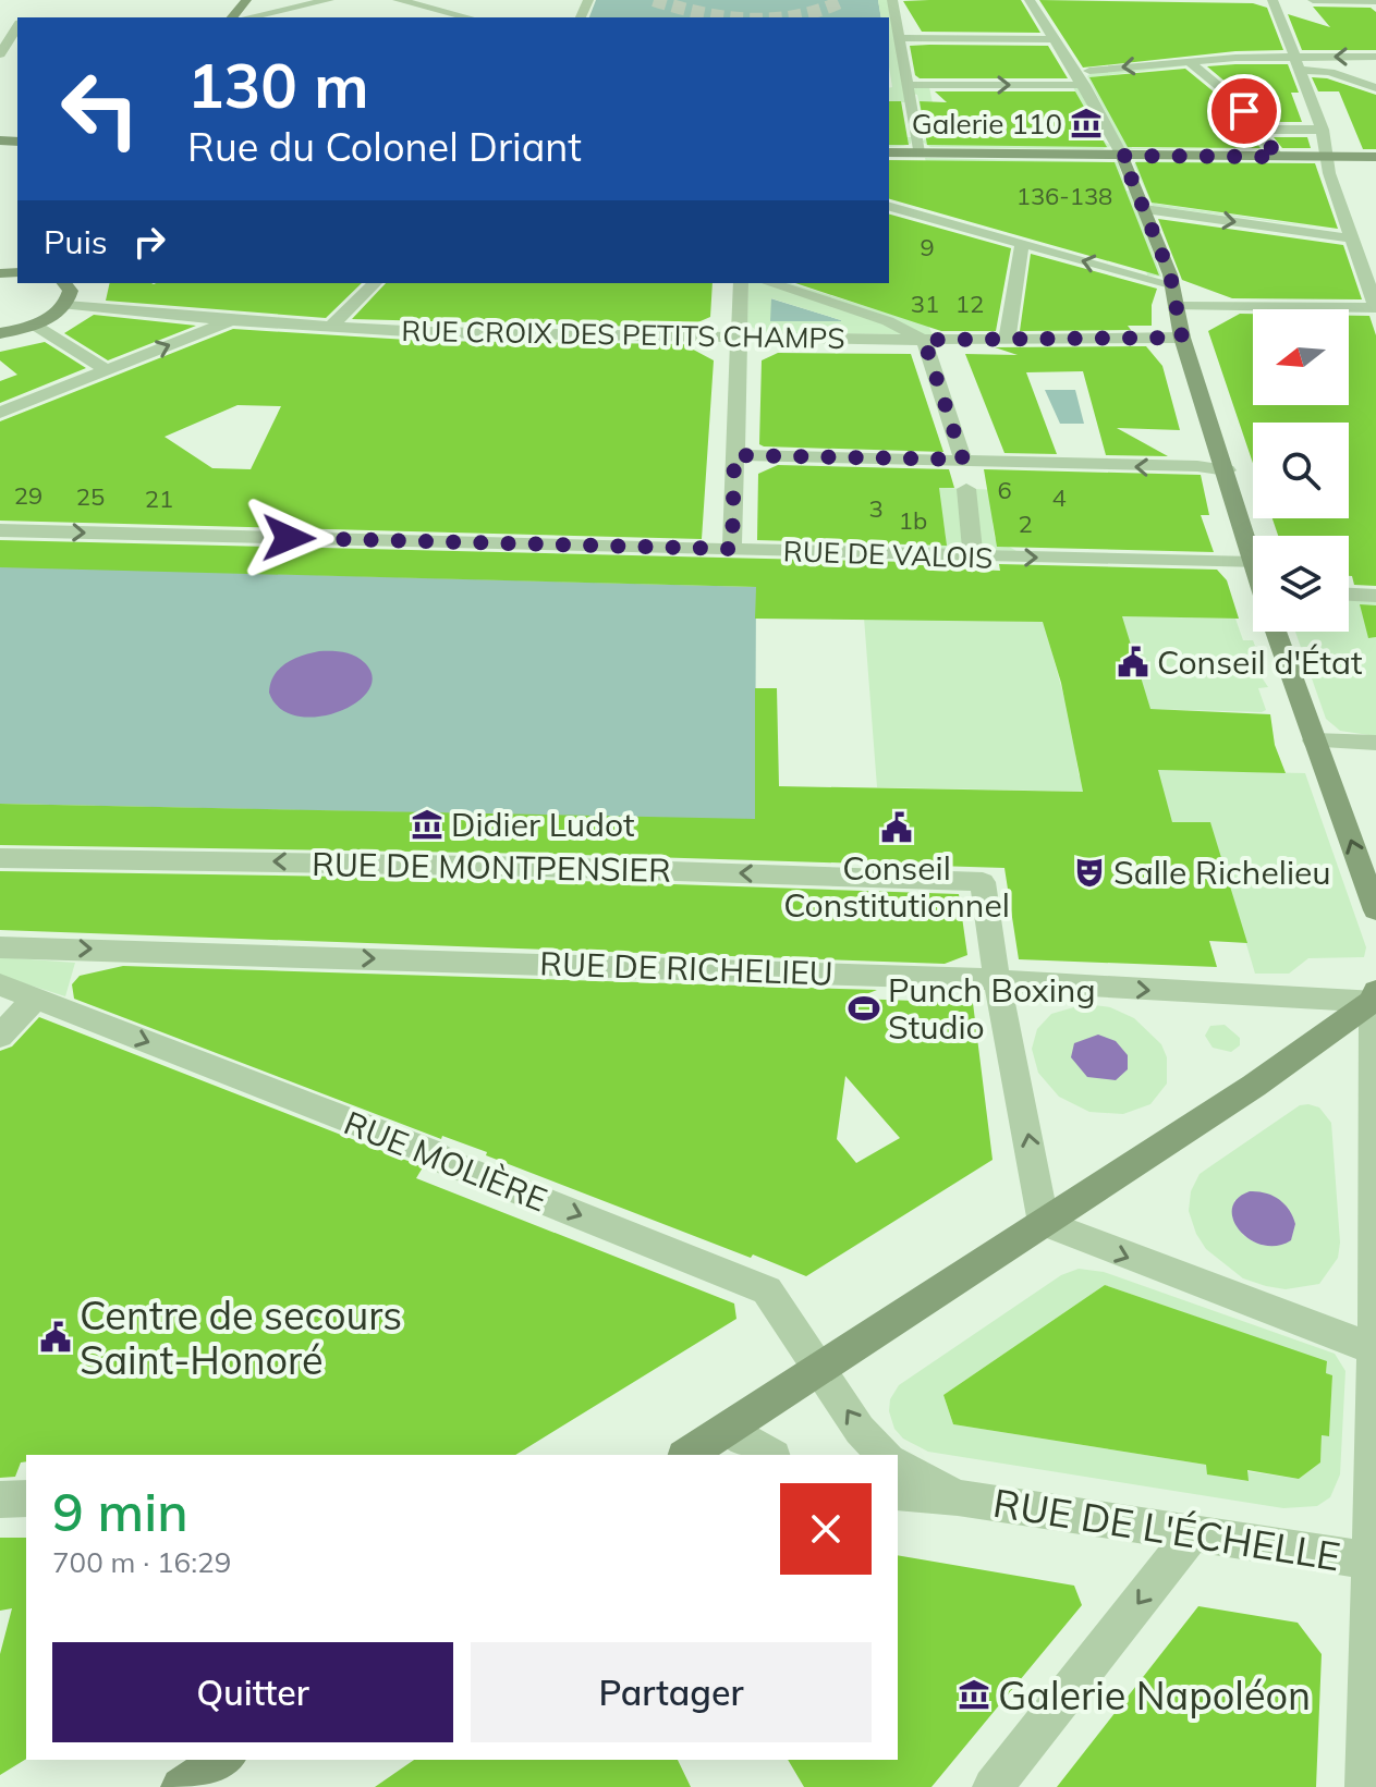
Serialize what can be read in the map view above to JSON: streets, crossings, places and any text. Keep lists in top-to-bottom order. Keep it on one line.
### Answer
{"streets":{"street":["RUE CROIX DES PETITS CHAMPS","RUE DE VALOIS","RUE DE MONTPENSIER","RUE DE RICHELIEU","RUE MOLIÈRE","RUE DE L'ÉCHELLE"]},"crossings":[["RUE DE MONTPENSIER","RUE DE RICHELIEU"]],"one_way":["RUE DE MONTPENSIER","RUE DE RICHELIEU","RUE MOLIÈRE"],"places":{"museum":["Galerie 110","Didier Ludot","Galerie Napoléon"],"public building":["Conseil d'État","Conseil Constitutionnel","Centre de secours Saint-Honoré"],"theatre":["Salle Richelieu"],"sports":["Punch Boxing Studio"]},"house_numbers":["136-138","9","31","12","6","29","25","4","21","3","1b","2"],"north":"left","page":{"turn":["130 m","Rue du Colonel Driant"],"then":"Puis","heading":["9 min","700 m · 16:29"],"buttons":["Quitter","Partager"]}}
